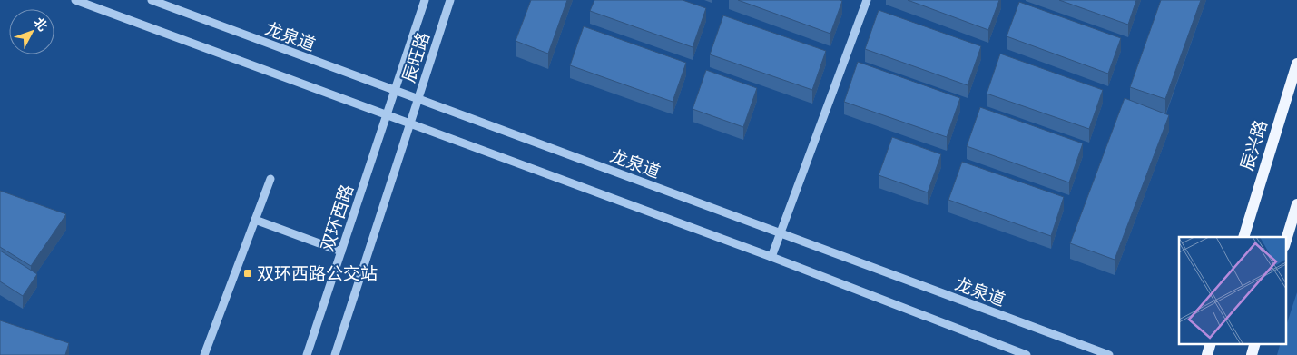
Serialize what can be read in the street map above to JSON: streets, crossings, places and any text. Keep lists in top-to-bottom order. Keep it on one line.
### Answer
{"streets":{"main road":["辰兴路"],"street":["龙泉道","辰旺路","双环西路"]},"crossings":[["龙泉道","辰旺路"],["辰旺路","双环西路"]],"places":{"transit":["双环西路公交站"]},"north":"top right"}
